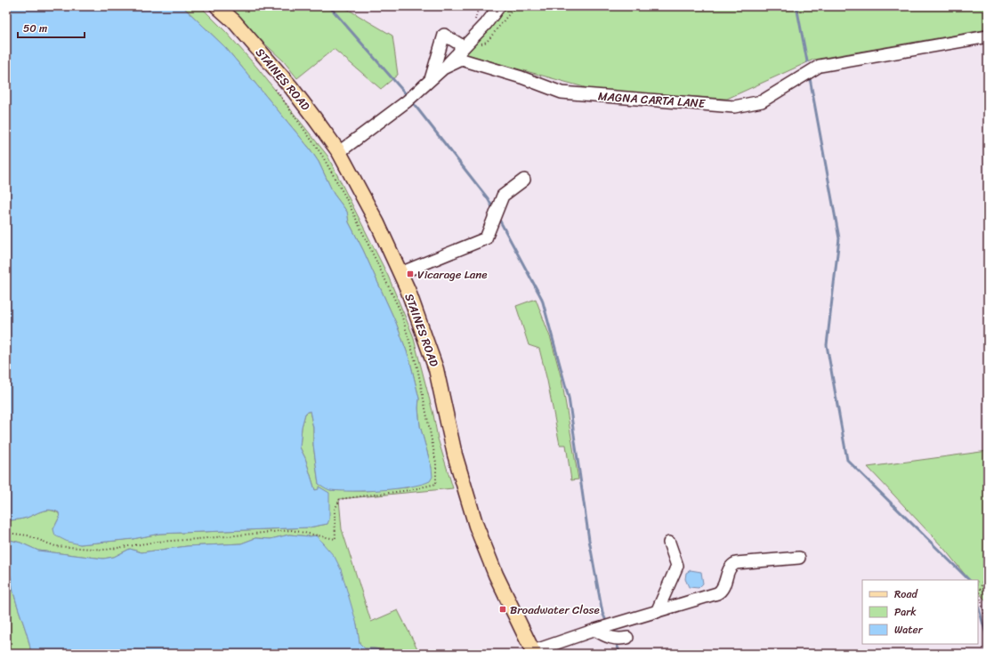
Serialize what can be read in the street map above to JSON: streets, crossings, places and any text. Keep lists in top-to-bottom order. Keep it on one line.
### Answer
{"streets":{"main road":["STAINES ROAD"],"street":["MAGNA CARTA LANE"]},"crossings":[["STAINES ROAD","MAGNA CARTA LANE"]],"places":{"transit":["Vicarage Lane","Broadwater Close"]},"legend":["Road","Park","Water"],"scale_bar":"50 m"}
